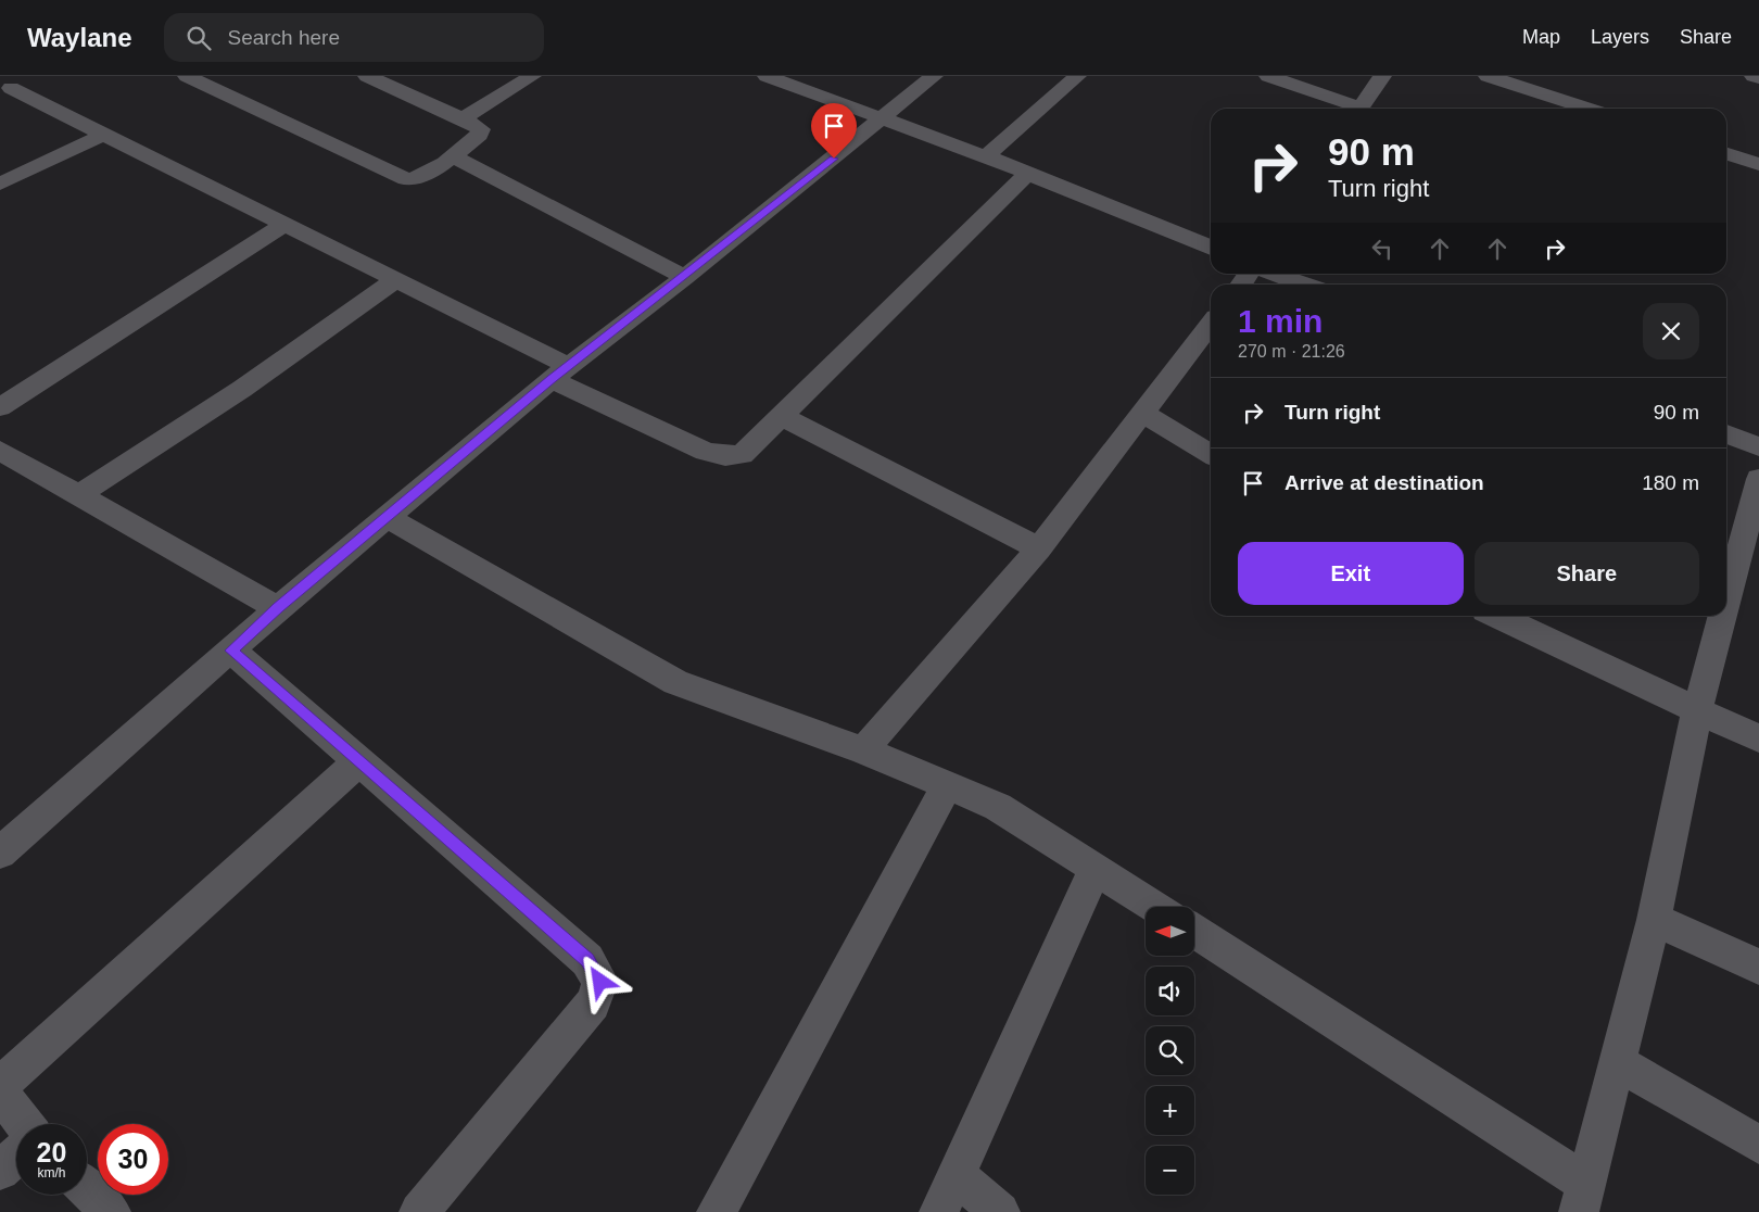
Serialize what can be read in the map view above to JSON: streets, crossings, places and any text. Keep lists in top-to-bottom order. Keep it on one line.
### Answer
{"north":"left","page":{"header":"Waylane","search":"Search here","nav":["Map","Layers","Share"],"turn":["90 m","Turn right"],"heading":["1 min","270 m · 21:26"],"list":[{"name":"Turn right","value":"90 m"},{"name":"Arrive at destination","value":"180 m"}],"buttons":["Exit","Share"],"map_buttons":["+","−"],"speed":"20 km/h","limit":"30"}}
